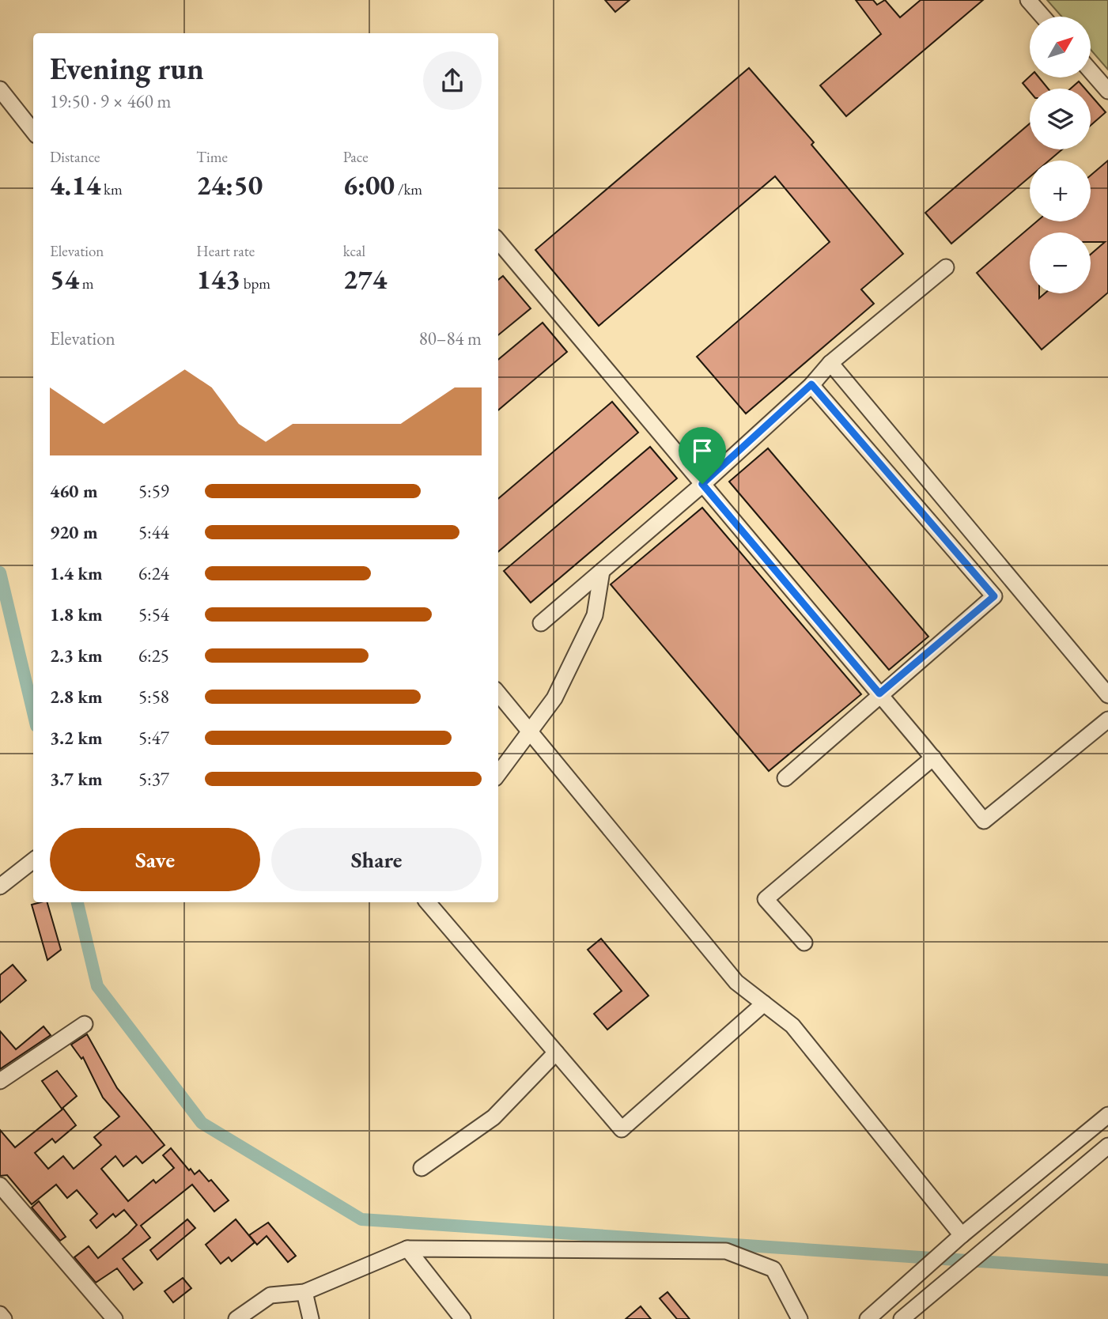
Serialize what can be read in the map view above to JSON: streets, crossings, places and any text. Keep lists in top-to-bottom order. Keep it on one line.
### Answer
{"north":"top right","page":{"map_buttons":["+","−"],"heading":["Evening run","19:50 · 9 × 460 m"],"stats":[["Distance","4.14 km"],["Time","24:50"],["Pace","6:00 /km"],["Elevation","54 m"],["Heart rate","143 bpm"],["kcal","274"]],"chart":["Elevation","80–84 m"],"list":[{"name":"460 m","note":"5:59"},{"name":"920 m","note":"5:44"},{"name":"1.4 km","note":"6:24"},{"name":"1.8 km","note":"5:54"},{"name":"2.3 km","note":"6:25"},{"name":"2.8 km","note":"5:58"},{"name":"3.2 km","note":"5:47"},{"name":"3.7 km","note":"5:37"}],"buttons":["Save","Share"]}}
